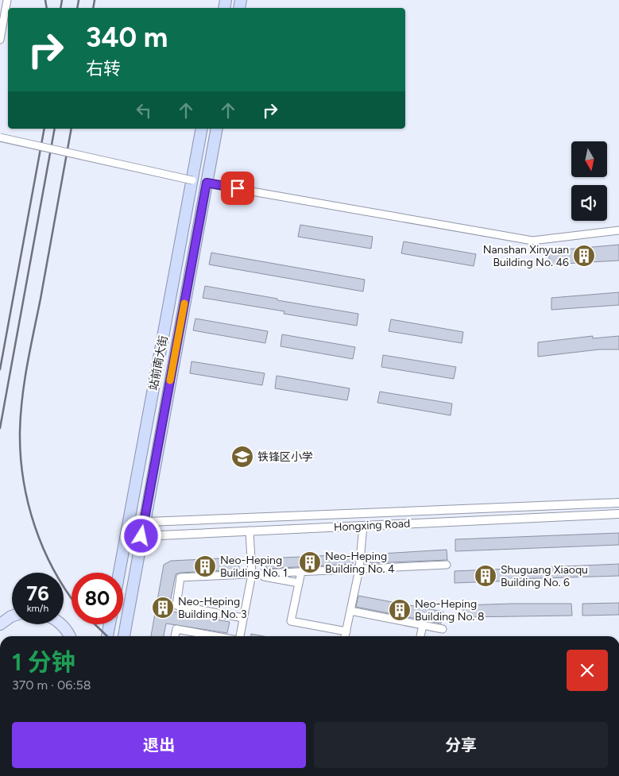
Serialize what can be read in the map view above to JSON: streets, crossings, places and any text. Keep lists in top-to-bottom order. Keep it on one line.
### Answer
{"streets":{"highway":["站前南大街"],"street":["Hongxing Road"]},"crossings":[["站前南大街","Hongxing Road"]],"places":{"building":["Nanshan Xinyuan Building No. 46","Neo-Heping Building No. 4","Neo-Heping Building No. 1","Shuguang Xiaoqu Building No. 6","Neo-Heping Building No. 3","Neo-Heping Building No. 8"],"school or university":["铁锋区小学"]},"north":"bottom","page":{"turn":["340 m","右转"],"speed":"76 km/h","limit":"80","heading":["1 分钟","370 m · 06:58"],"buttons":["退出","分享"]}}
